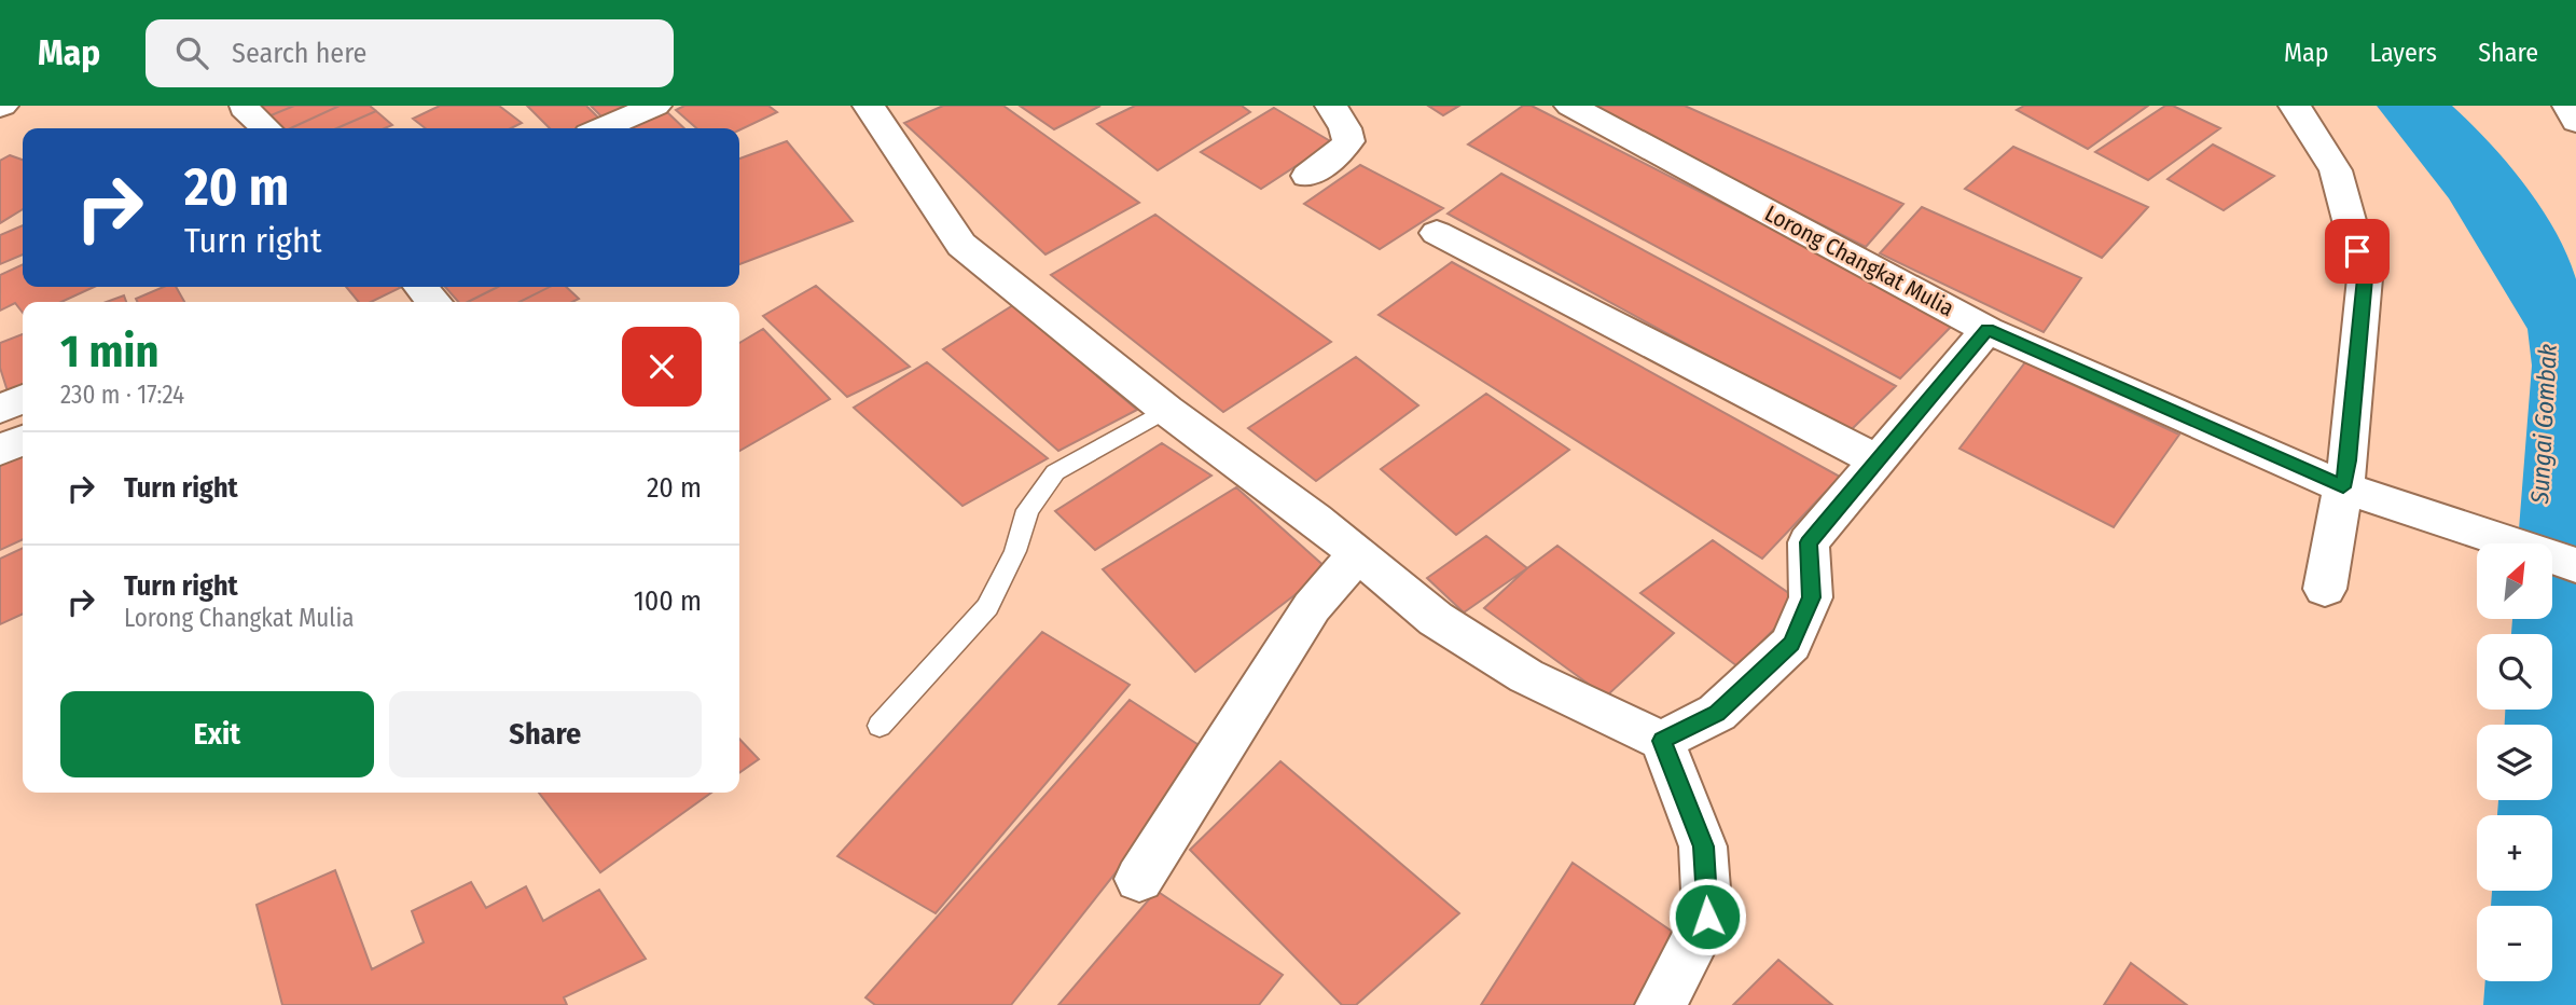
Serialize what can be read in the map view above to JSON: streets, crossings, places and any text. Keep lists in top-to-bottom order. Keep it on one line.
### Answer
{"streets":{"street":["Lorong Changkat Mulia"]},"water":["Sungai Gombak"],"north":"top right","page":{"header":"Map","search":"Search here","nav":["Map","Layers","Share"],"turn":["20 m","Turn right"],"heading":["1 min","230 m · 17:24"],"list":[{"name":"Turn right","value":"20 m"},{"name":"Turn right","note":"Lorong Changkat Mulia","value":"100 m"}],"map_buttons":["+","−"],"buttons":["Exit","Share"]}}
